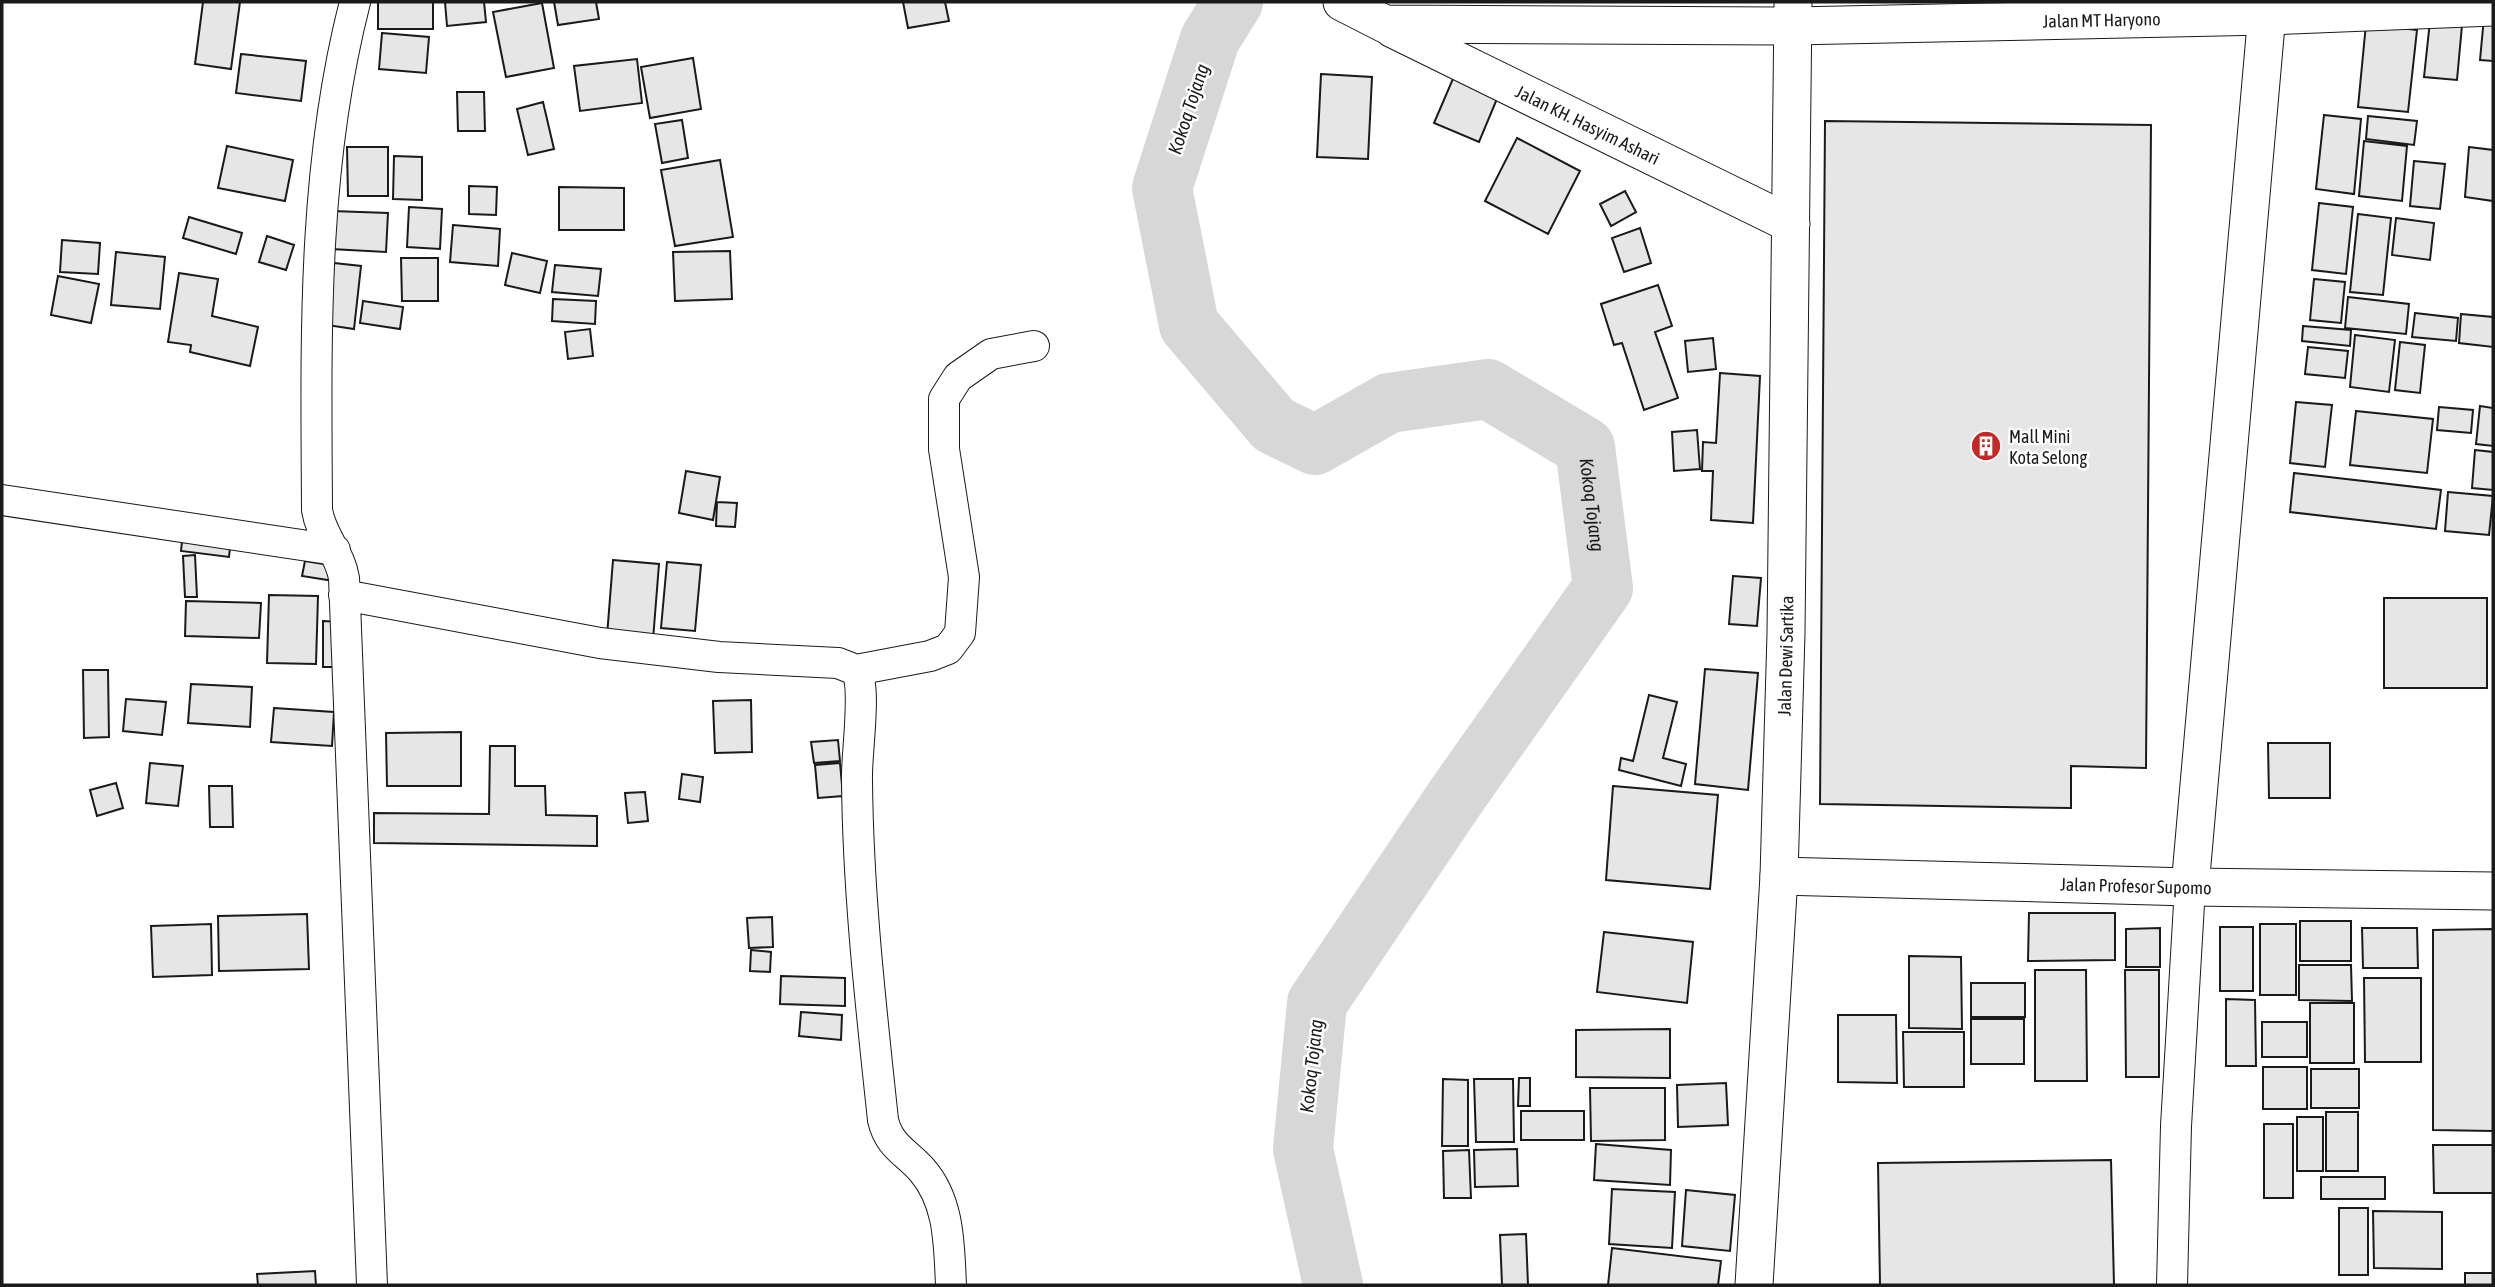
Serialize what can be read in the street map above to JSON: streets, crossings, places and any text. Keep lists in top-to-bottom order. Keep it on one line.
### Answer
{"streets":{"street":["Jalan MT Haryono","Jalan KH. Hasyim Ashari","Jalan Dewi Sartika","Jalan Profesor Supomo"]},"crossings":[["Jalan MT Haryono","Jalan KH. Hasyim Ashari"],["Jalan MT Haryono","Jalan Dewi Sartika"],["Jalan KH. Hasyim Ashari","Jalan Dewi Sartika"],["Jalan Dewi Sartika","Jalan Profesor Supomo"]],"water":["Kokoq Tojang"],"places":{"building":["Mall Mini Kota Selong"]}}
